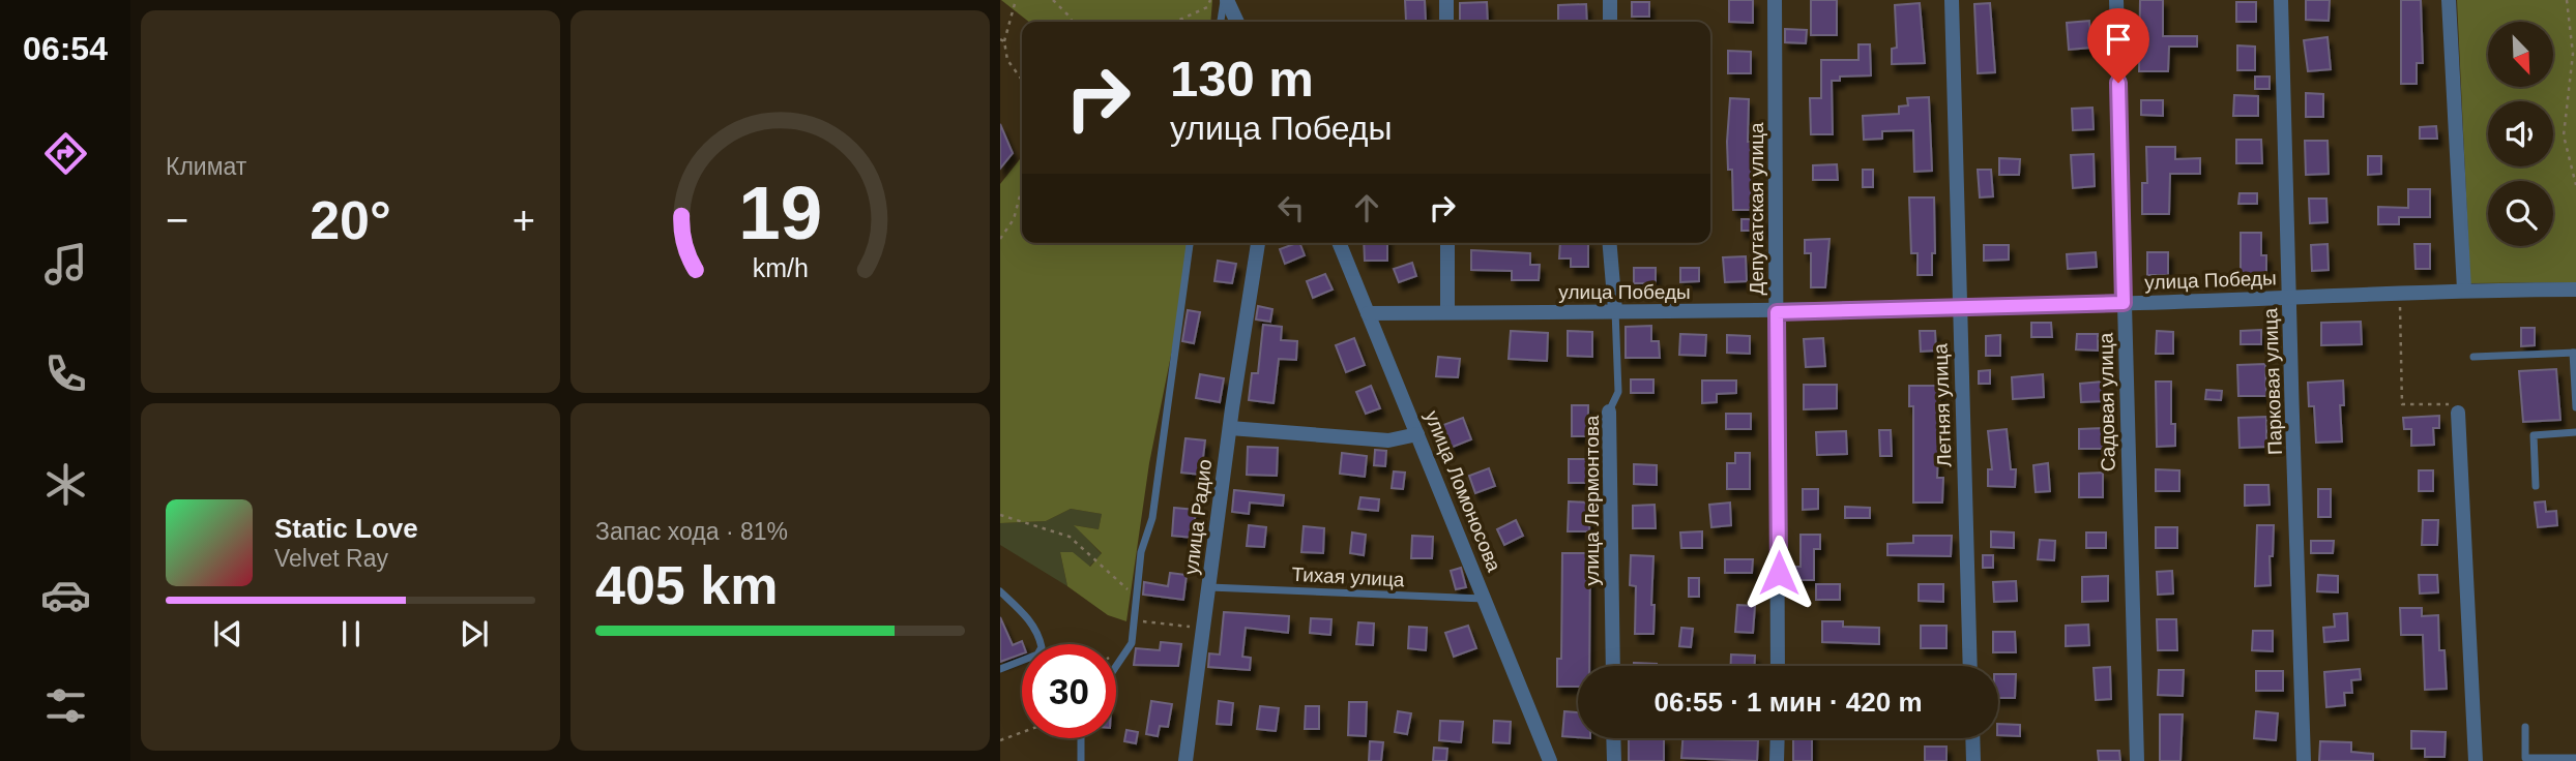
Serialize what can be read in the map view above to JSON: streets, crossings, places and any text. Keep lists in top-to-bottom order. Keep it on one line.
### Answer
{"streets":{"street":["Депутатская улица","улица Победы","Парковая улица","Садовая улица","Летняя улица","улица Ломоносова","улица Лермонтова","улица Радио"],"lane":["Тихая улица"]},"crossings":[["Депутатская улица","улица Победы"],["улица Победы","Парковая улица"],["улица Победы","Садовая улица"],["улица Победы","Летняя улица"],["улица Победы","улица Ломоносова"],["улица Победы","улица Лермонтова"],["улица Ломоносова","Тихая улица"],["улица Радио","Тихая улица"]],"north":"bottom right","page":{"tabs":"06:54","tile":["Климат",["Запас хода · 81%","405 km"]],"turn":["130 m","улица Победы"],"heat":["−","20°","+"],"song":["Static Love","Velvet Ray"],"limit":"30","trip":"06:55 · 1 мин · 420 m","gauge":["19","km/h"]}}
